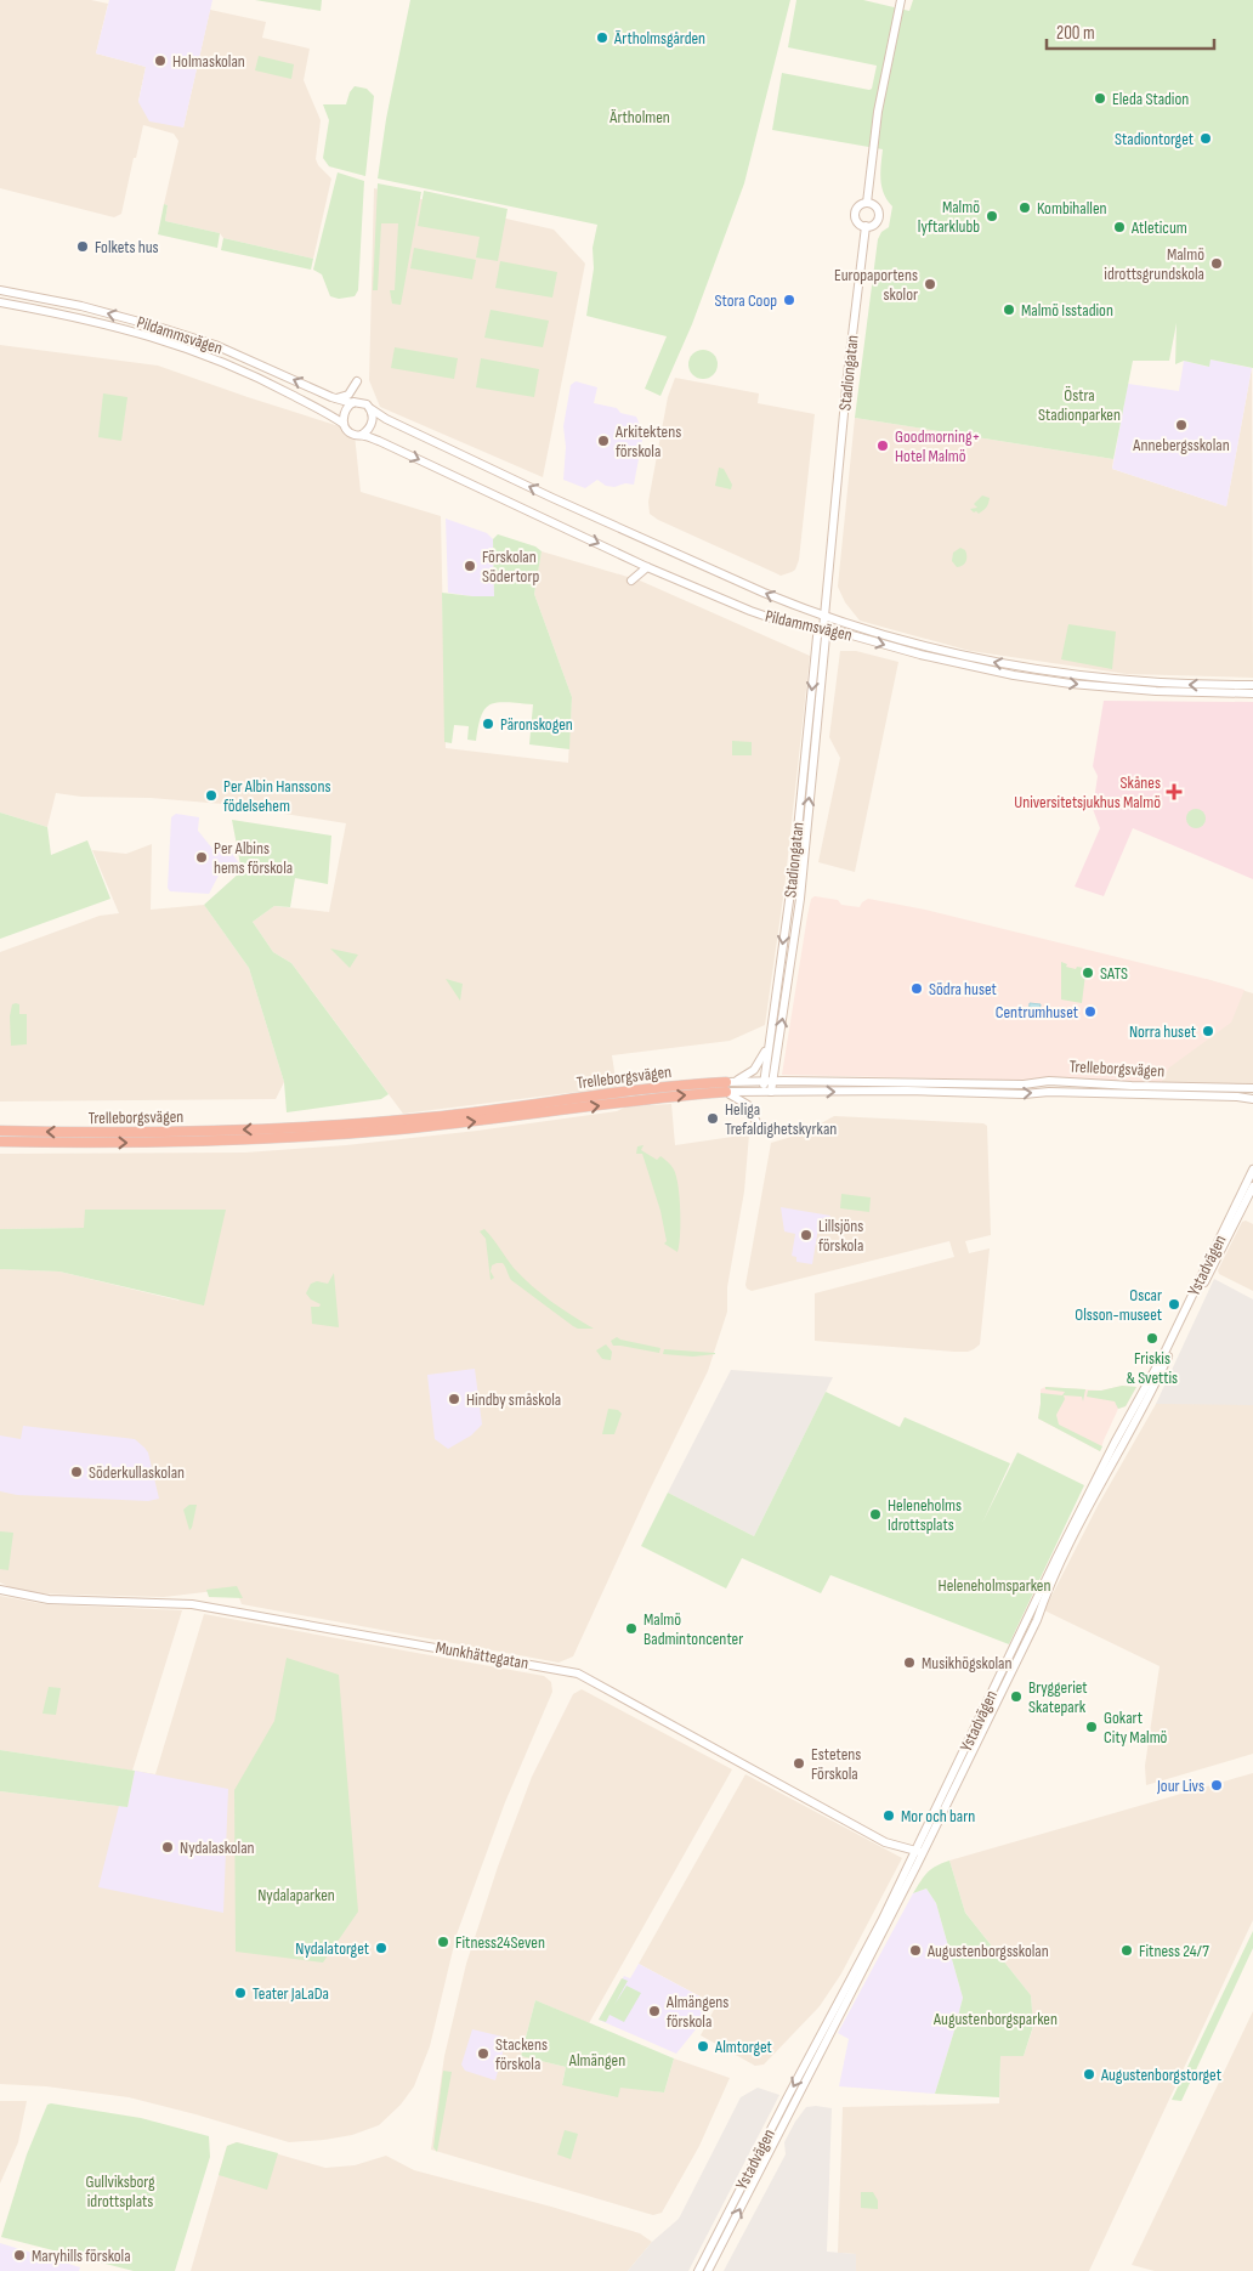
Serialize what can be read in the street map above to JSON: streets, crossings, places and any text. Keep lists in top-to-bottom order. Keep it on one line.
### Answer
{"streets":{"highway":["Trelleborgsvägen"],"main road":["Pildammsvägen","Stadiongatan","Ystadvägen","Munkhättegatan"]},"crossings":[["Pildammsvägen","Stadiongatan"],["Stadiongatan","Trelleborgsvägen"],["Ystadvägen","Munkhättegatan"]],"parks":["Ärtholmen","Östra Stadionparken","Heleneholmsparken","Nydalaparken","Augustenborgsparken","Almängen","Gullviksborg idrottsplats"],"places":{"other":["Ärtholmsgården","Holmaskolan","Eleda Stadion","Stadiontorget","Kombihallen","Malmö lyftarklubb","Atleticum","Folkets hus","Malmö idrottsgrundskola","Europaportens skolor","Stora Coop","Malmö Isstadion","Annebergsskolan","Arkitektens förskola","Goodmorning+ Hotel Malmö","Förskolan Södertorp","Päronskogen","Per Albin Hanssons födelsehem","Per Albins hems förskola","SATS","Södra huset","Centrumhuset","Norra huset","Heliga Trefaldighetskyrkan","Lillsjöns förskola","Oscar Olsson-museet","Friskis & Svettis","Hindby småskola","Söderkullaskolan","Heleneholms Idrottsplats","Malmö Badmintoncenter","Musikhögskolan","Bryggeriet Skatepark","Gokart City Malmö","Estetens Förskola","Jour Livs","Mor och barn","Nydalaskolan","Fitness24Seven","Nydalatorget","Augustenborgsskolan","Fitness 24/7","Teater JaLaDa","Almängens förskola","Almtorget","Stackens förskola","Augustenborgstorget","Maryhills förskola"],"health":["Skånes Universitetsjukhus Malmö"]},"scale_bar":"200 m"}
